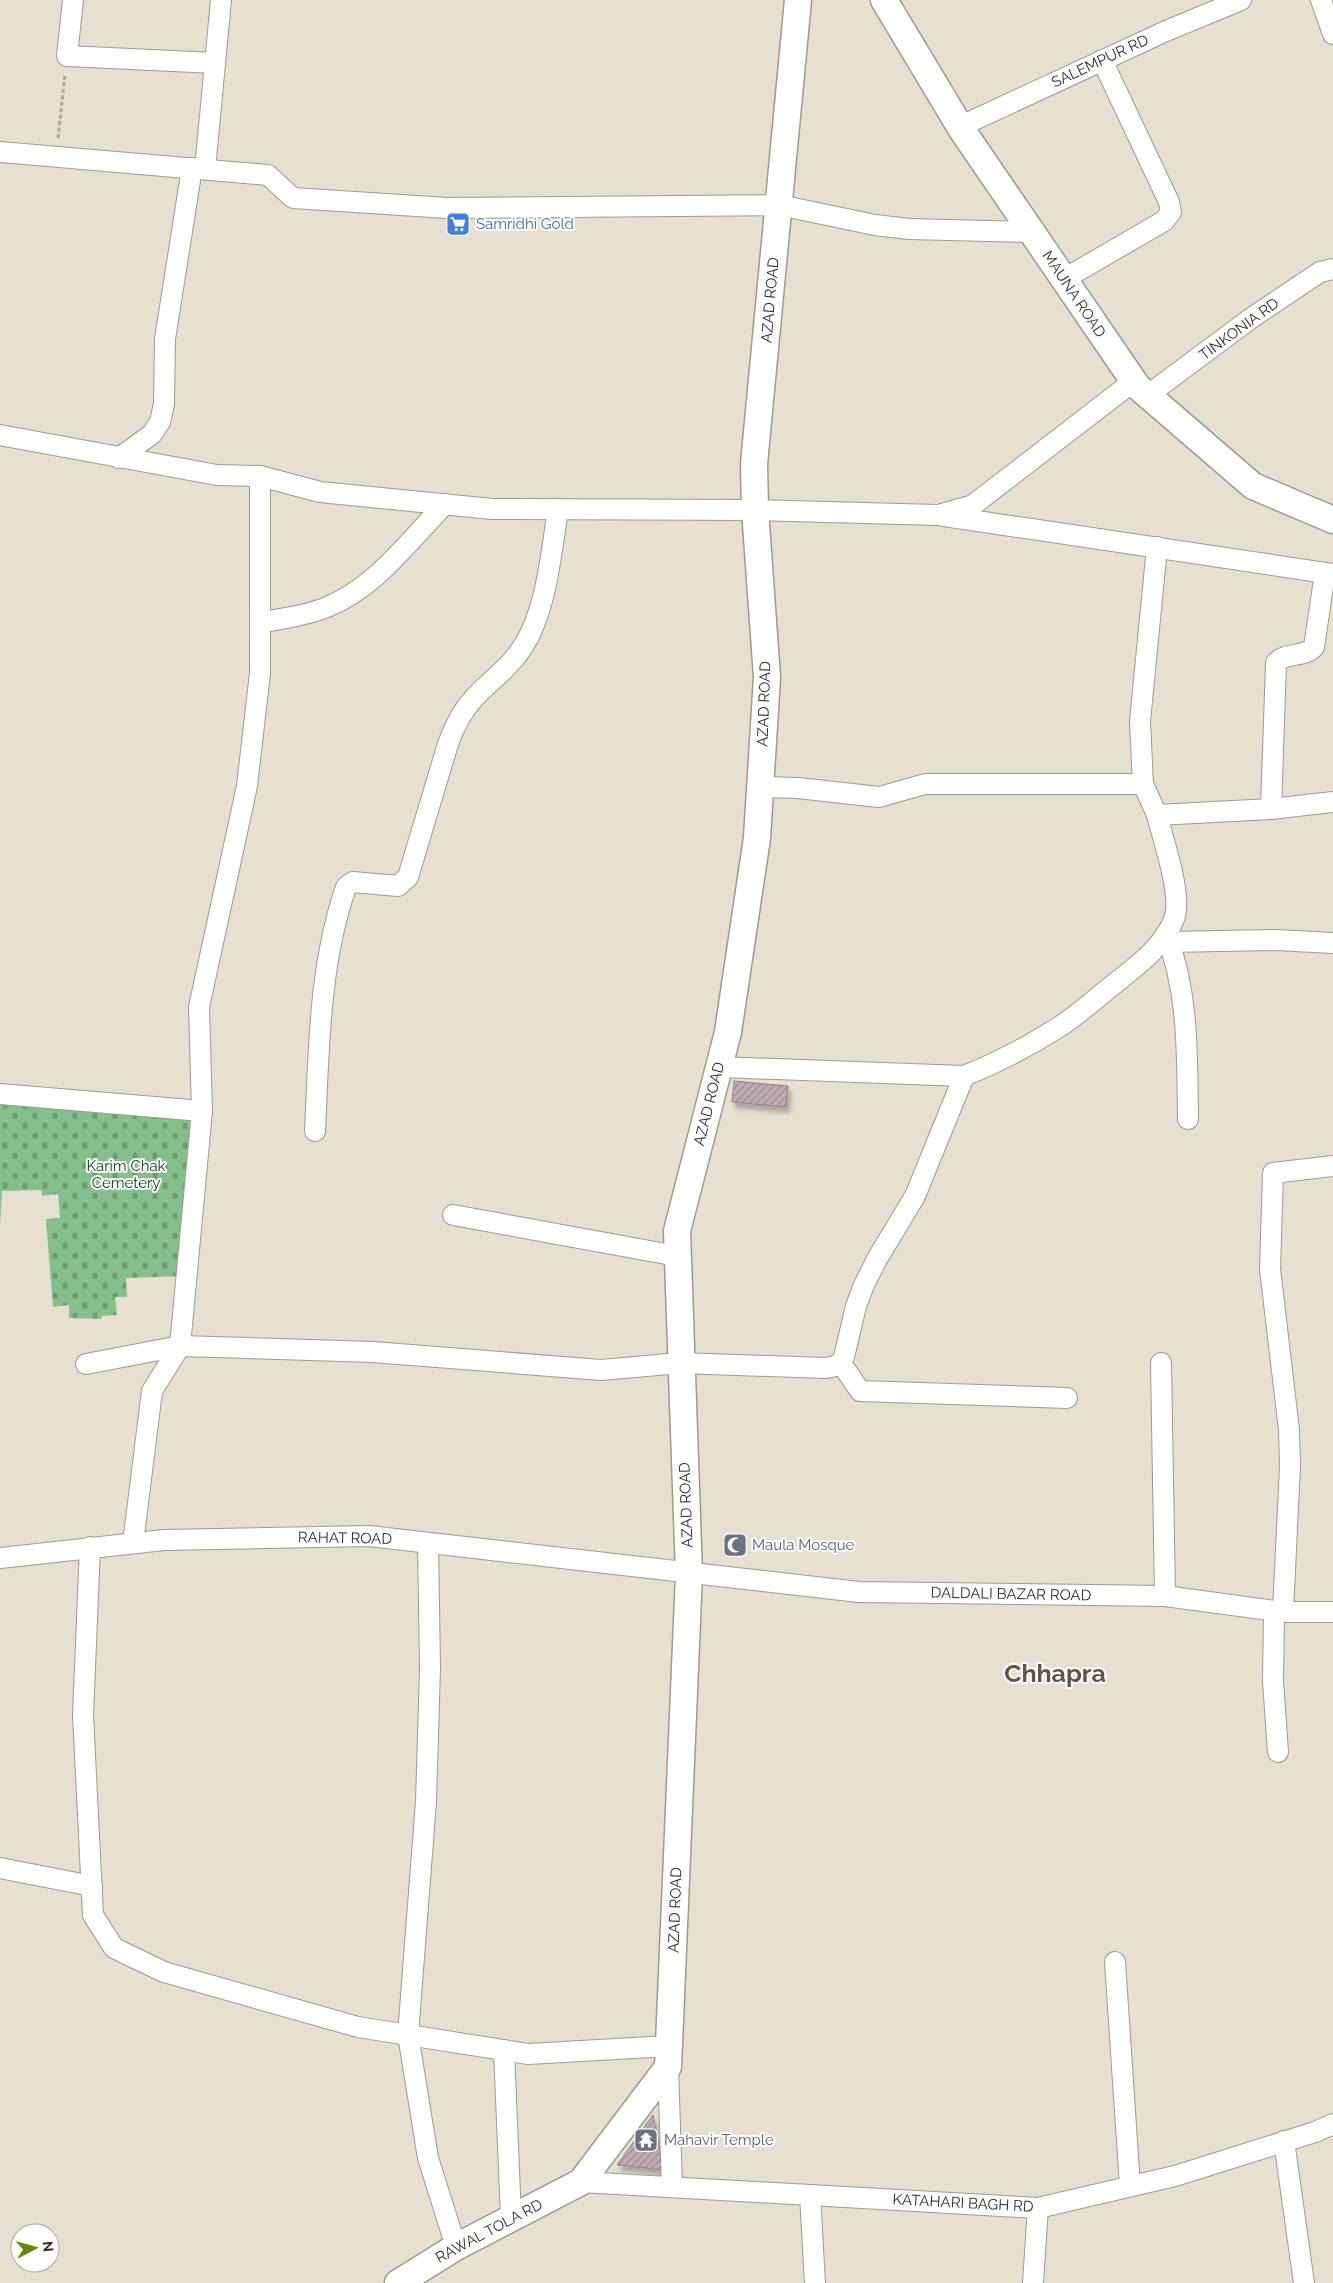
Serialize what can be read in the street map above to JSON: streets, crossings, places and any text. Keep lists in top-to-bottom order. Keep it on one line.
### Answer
{"streets":{"street":["SALEMPUR RD","MAUNA ROAD","AZAD ROAD","TINKONIA RD","RAHAT ROAD","DALDALI BAZAR ROAD","KATAHARI BAGH RD","RAWAL TOLA RD"]},"crossings":[["SALEMPUR RD","MAUNA ROAD"],["MAUNA ROAD","TINKONIA RD"],["AZAD ROAD","RAHAT ROAD"],["AZAD ROAD","DALDALI BAZAR ROAD"],["RAHAT ROAD","DALDALI BAZAR ROAD"],["KATAHARI BAGH RD","RAWAL TOLA RD"]],"districts":["Chhapra"],"parks":["Karim Chak Cemetery"],"places":{"supermarket":["Samridhi Gold"],"mosque":["Maula Mosque"],"temple":["Mahavir Temple"]},"north":"right"}
